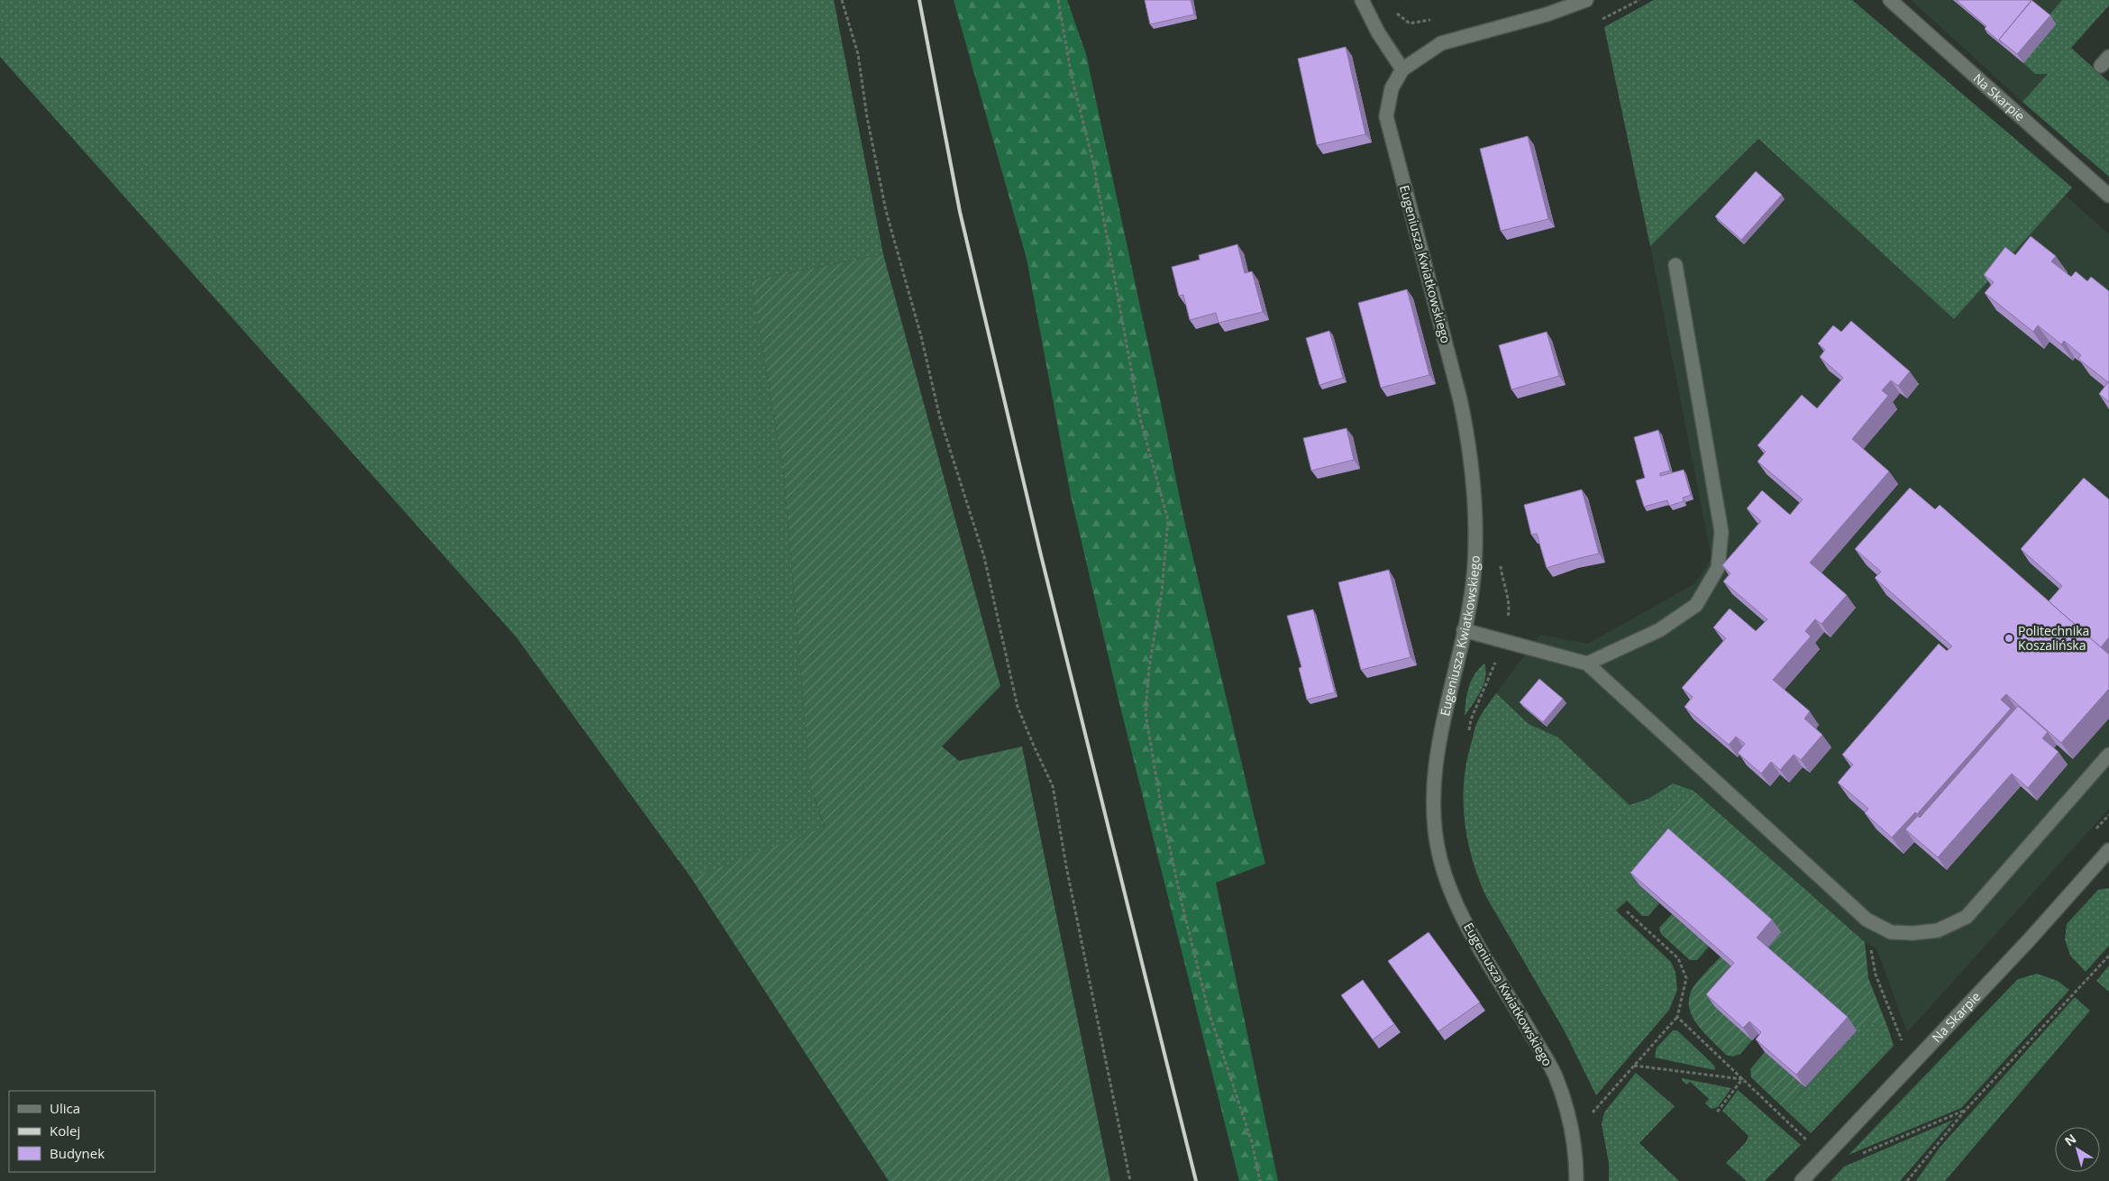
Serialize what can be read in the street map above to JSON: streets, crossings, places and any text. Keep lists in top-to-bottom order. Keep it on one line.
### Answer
{"streets":{"street":["Na Skarpie","Eugeniusza Kwiatkowskiego"]},"places":["Politechnika Koszalińska"],"legend":["Ulica","Kolej","Budynek"],"north":"top left"}
